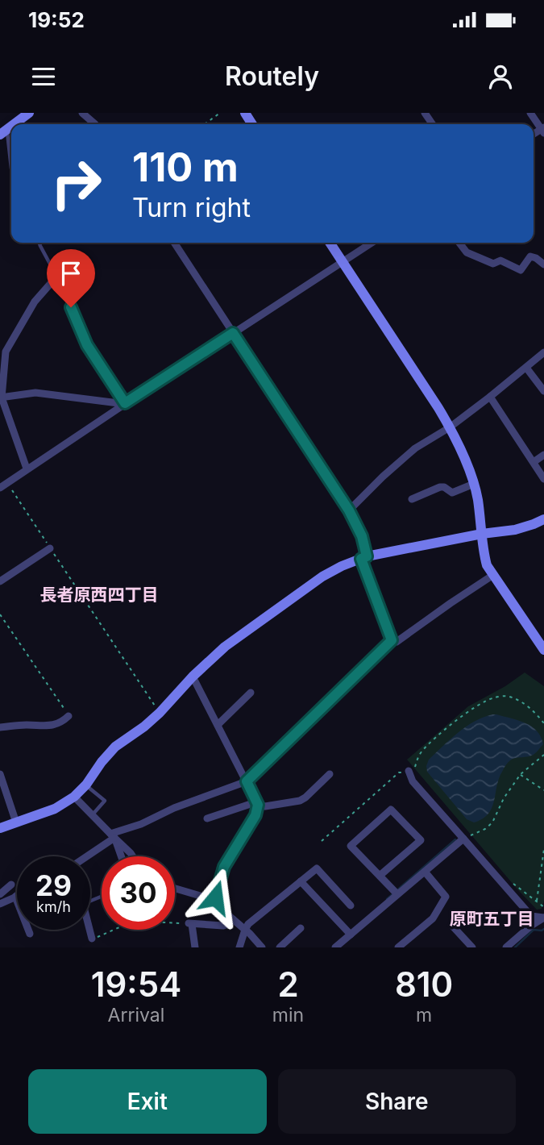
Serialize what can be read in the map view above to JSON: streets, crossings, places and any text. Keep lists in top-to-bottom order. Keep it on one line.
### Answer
{"districts":["長者原西四丁目","原町五丁目"],"page":{"status":"19:52","header":"Routely","turn":["110 m","Turn right"],"speed":"29 km/h","limit":"30","eta":["19:54","Arrival","2","min","810","m"],"buttons":["Exit","Share"]}}
